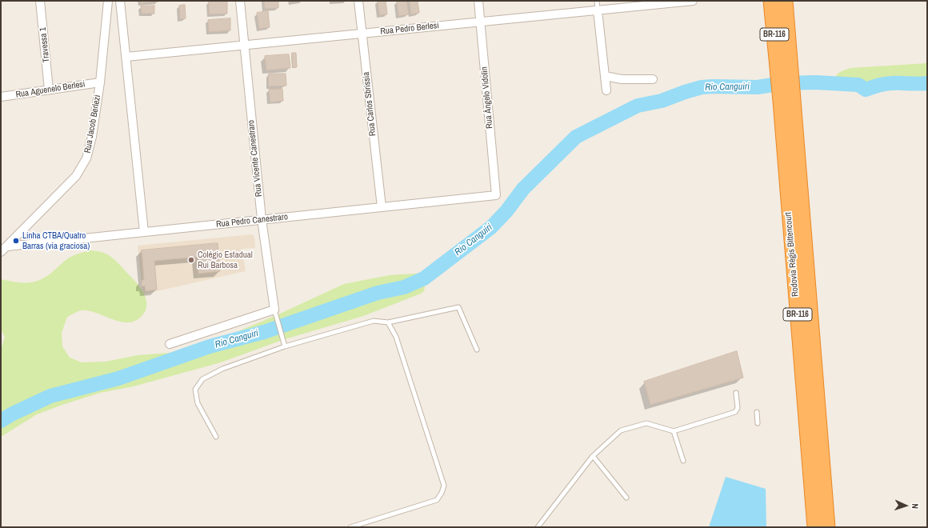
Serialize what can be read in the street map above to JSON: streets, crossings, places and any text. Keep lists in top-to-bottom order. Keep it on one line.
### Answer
{"streets":{"highway":["BR-116","Rodovia Régis Bittencourt"],"street":["Rua Pedro Berlesi","Travessa 1","Rua Aguenelo Berlesi","Rua Ângelo Vidolin","Rua Carlos Sbrissia","Rua Jacob Berlezi","Rua Vicente Canestraro","Rua Pedro Canestraro"]},"crossings":[["Rua Pedro Berlesi","Rua Ângelo Vidolin"],["Rua Pedro Berlesi","Rua Carlos Sbrissia"],["Rua Pedro Berlesi","Rua Vicente Canestraro"],["Travessa 1","Rua Aguenelo Berlesi"],["Rua Aguenelo Berlesi","Rua Jacob Berlezi"],["Rua Ângelo Vidolin","Rua Pedro Canestraro"],["Rua Carlos Sbrissia","Rua Pedro Canestraro"],["Rua Jacob Berlezi","Rua Pedro Canestraro"],["Rua Vicente Canestraro","Rua Pedro Canestraro"]],"water":["Rio Canguiri"],"places":["Linha CTBA/Quatro Barras (via graciosa)","Colégio Estadual Rui Barbosa"],"north":"right"}
